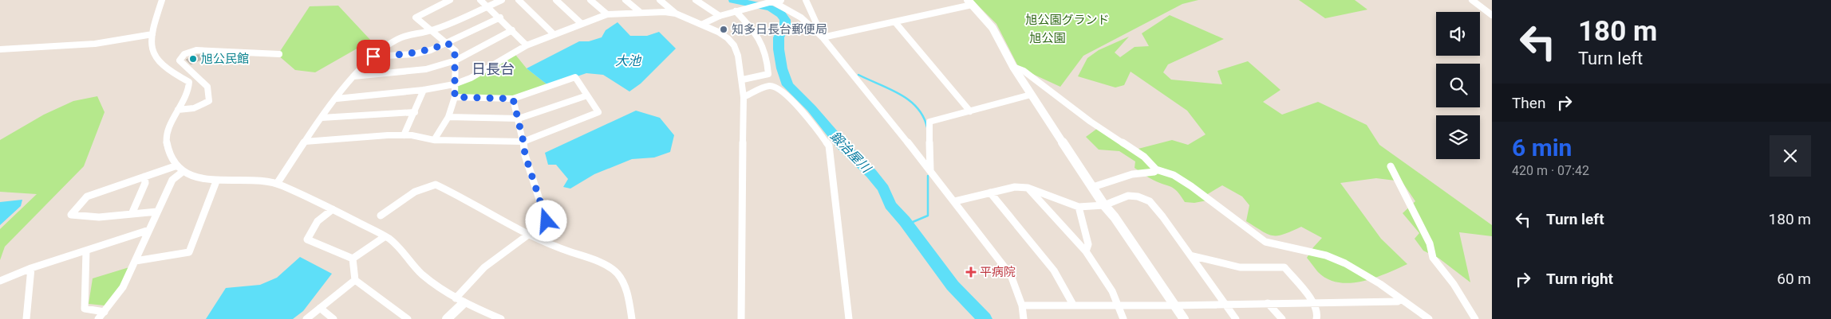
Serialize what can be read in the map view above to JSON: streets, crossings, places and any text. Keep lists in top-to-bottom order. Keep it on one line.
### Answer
{"districts":["日長台"],"water":["大池","鍛治屋川"],"parks":["旭公園グランド","旭公園"],"places":{"other":["知多日長台郵便局","旭公民館"],"health":["平病院"]},"page":{"turn":["180 m","Turn left"],"then":"Then","heading":["6 min","420 m · 07:42"],"list":[{"name":"Turn left","value":"180 m"},{"name":"Turn right","value":"60 m"}]}}
